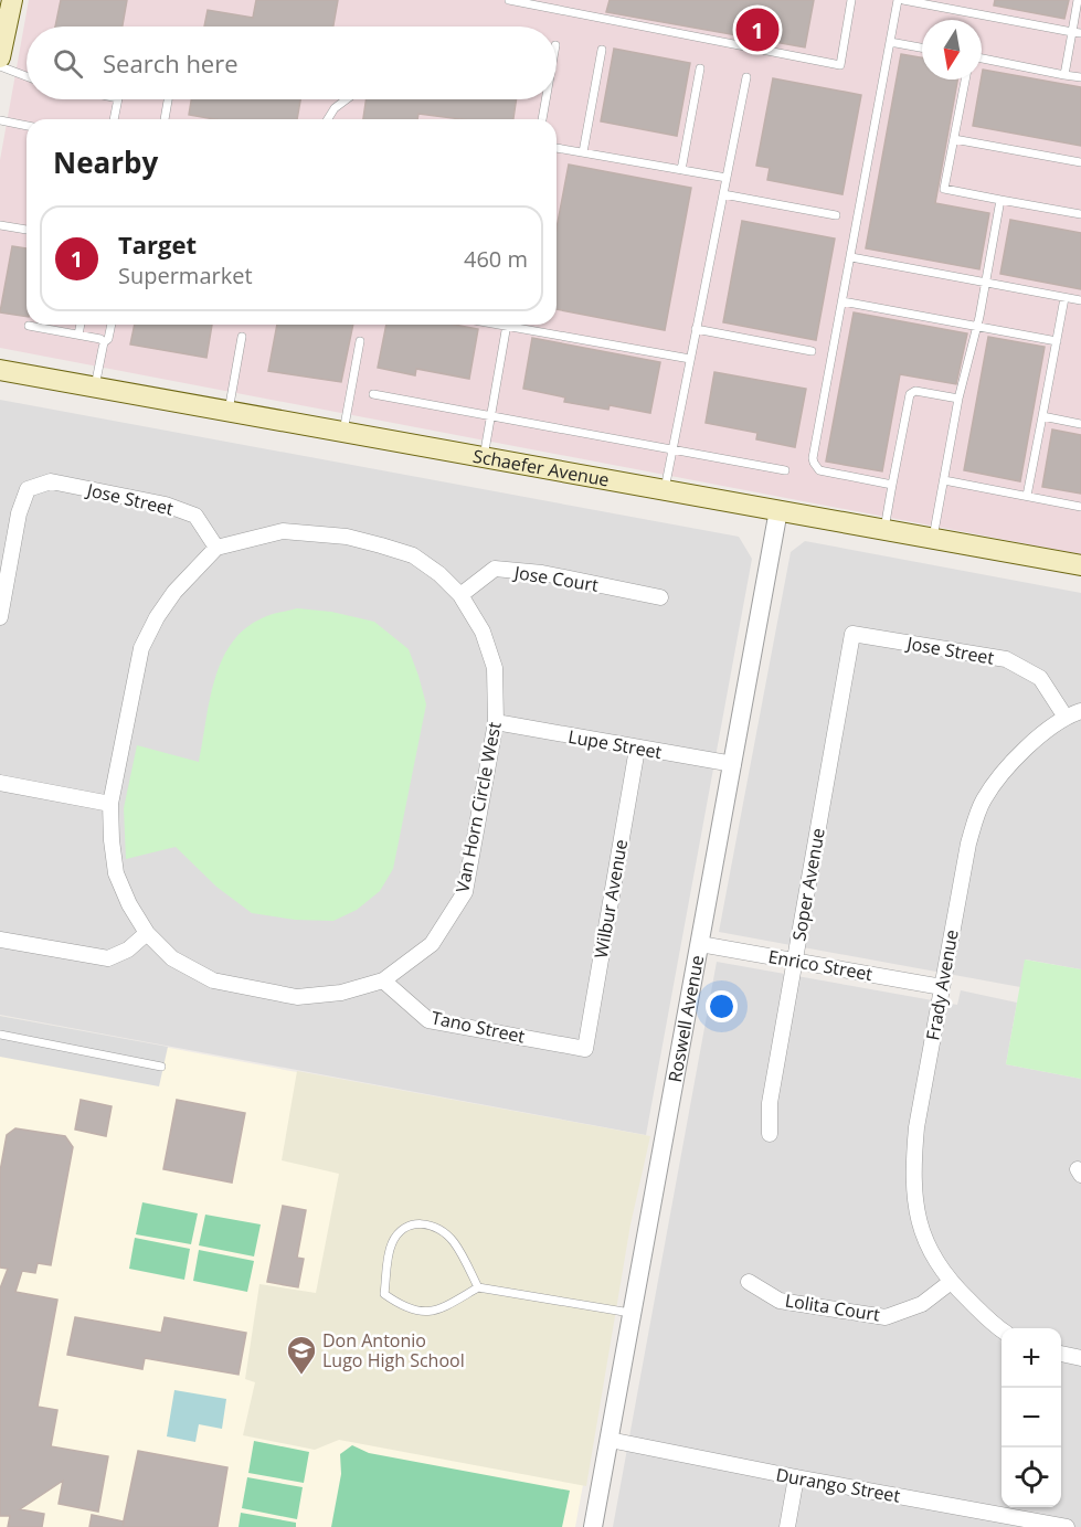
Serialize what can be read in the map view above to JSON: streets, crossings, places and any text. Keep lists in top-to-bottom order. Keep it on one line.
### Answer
{"streets":{"main road":["Schaefer Avenue"],"street":["Jose Street","Jose Court","Lupe Street","Van Horn Circle West","Soper Avenue","Wilbur Avenue","Enrico Street","Frady Avenue","Roswell Avenue","Tano Street","Lolita Court","Durango Street"]},"crossings":[["Schaefer Avenue","Roswell Avenue"],["Jose Street","Van Horn Circle West"],["Jose Street","Soper Avenue"],["Jose Street","Frady Avenue"],["Jose Court","Van Horn Circle West"],["Lupe Street","Van Horn Circle West"],["Lupe Street","Wilbur Avenue"],["Lupe Street","Roswell Avenue"],["Van Horn Circle West","Tano Street"],["Soper Avenue","Enrico Street"],["Wilbur Avenue","Tano Street"],["Enrico Street","Frady Avenue"],["Enrico Street","Roswell Avenue"],["Frady Avenue","Lolita Court"],["Roswell Avenue","Durango Street"]],"places":{"school or university":["Don Antonio Lugo High School"]},"north":"bottom","page":{"pins":"1","search":"Search here","heading":"Nearby","list":[{"mark":"1","name":"Target","note":"Supermarket","value":"460 m"}],"map_buttons":["+","−"]}}
